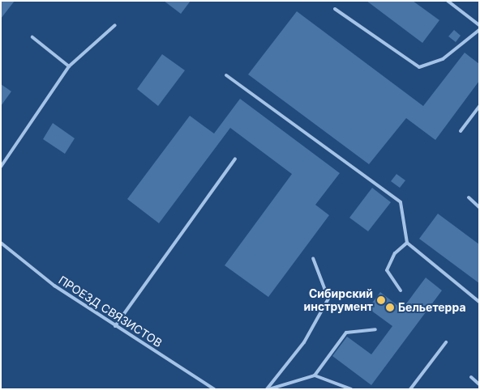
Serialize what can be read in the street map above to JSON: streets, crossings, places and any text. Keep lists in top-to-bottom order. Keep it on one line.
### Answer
{"streets":{"lane":["ПРОЕЗД СВЯЗИСТОВ"]},"places":["Сибирский инструмент","Бельетерра"]}
